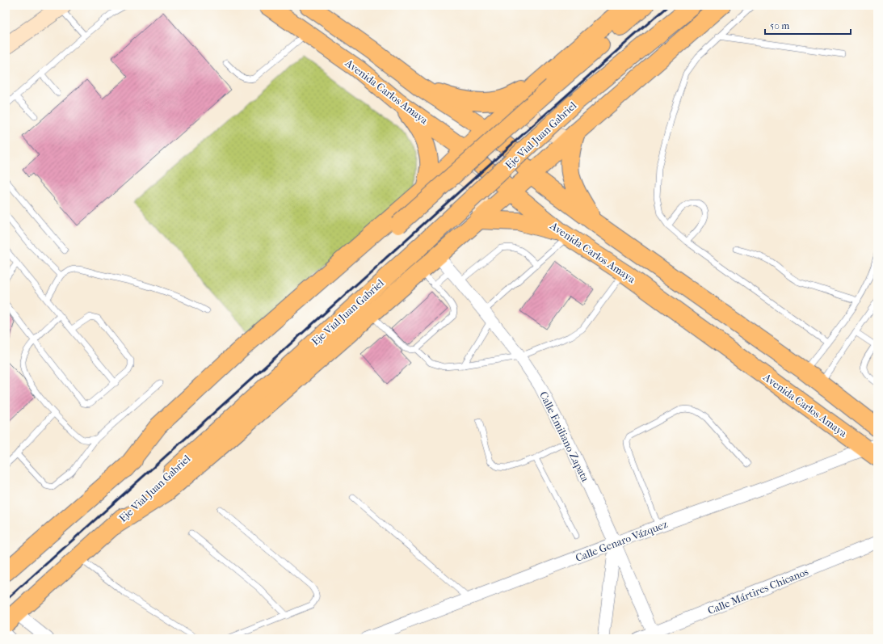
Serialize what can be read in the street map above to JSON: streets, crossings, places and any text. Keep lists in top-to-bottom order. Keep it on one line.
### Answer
{"streets":{"main road":["Avenida Carlos Amaya","Eje Vial Juan Gabriel"],"street":["Calle Emiliano Zapata","Calle Genaro Vázquez","Calle Mártires Chicanos"]},"crossings":[["Avenida Carlos Amaya","Calle Genaro Vázquez"],["Calle Emiliano Zapata","Calle Genaro Vázquez"],["Calle Emiliano Zapata","Calle Mártires Chicanos"]],"scale_bar":"50 m"}
